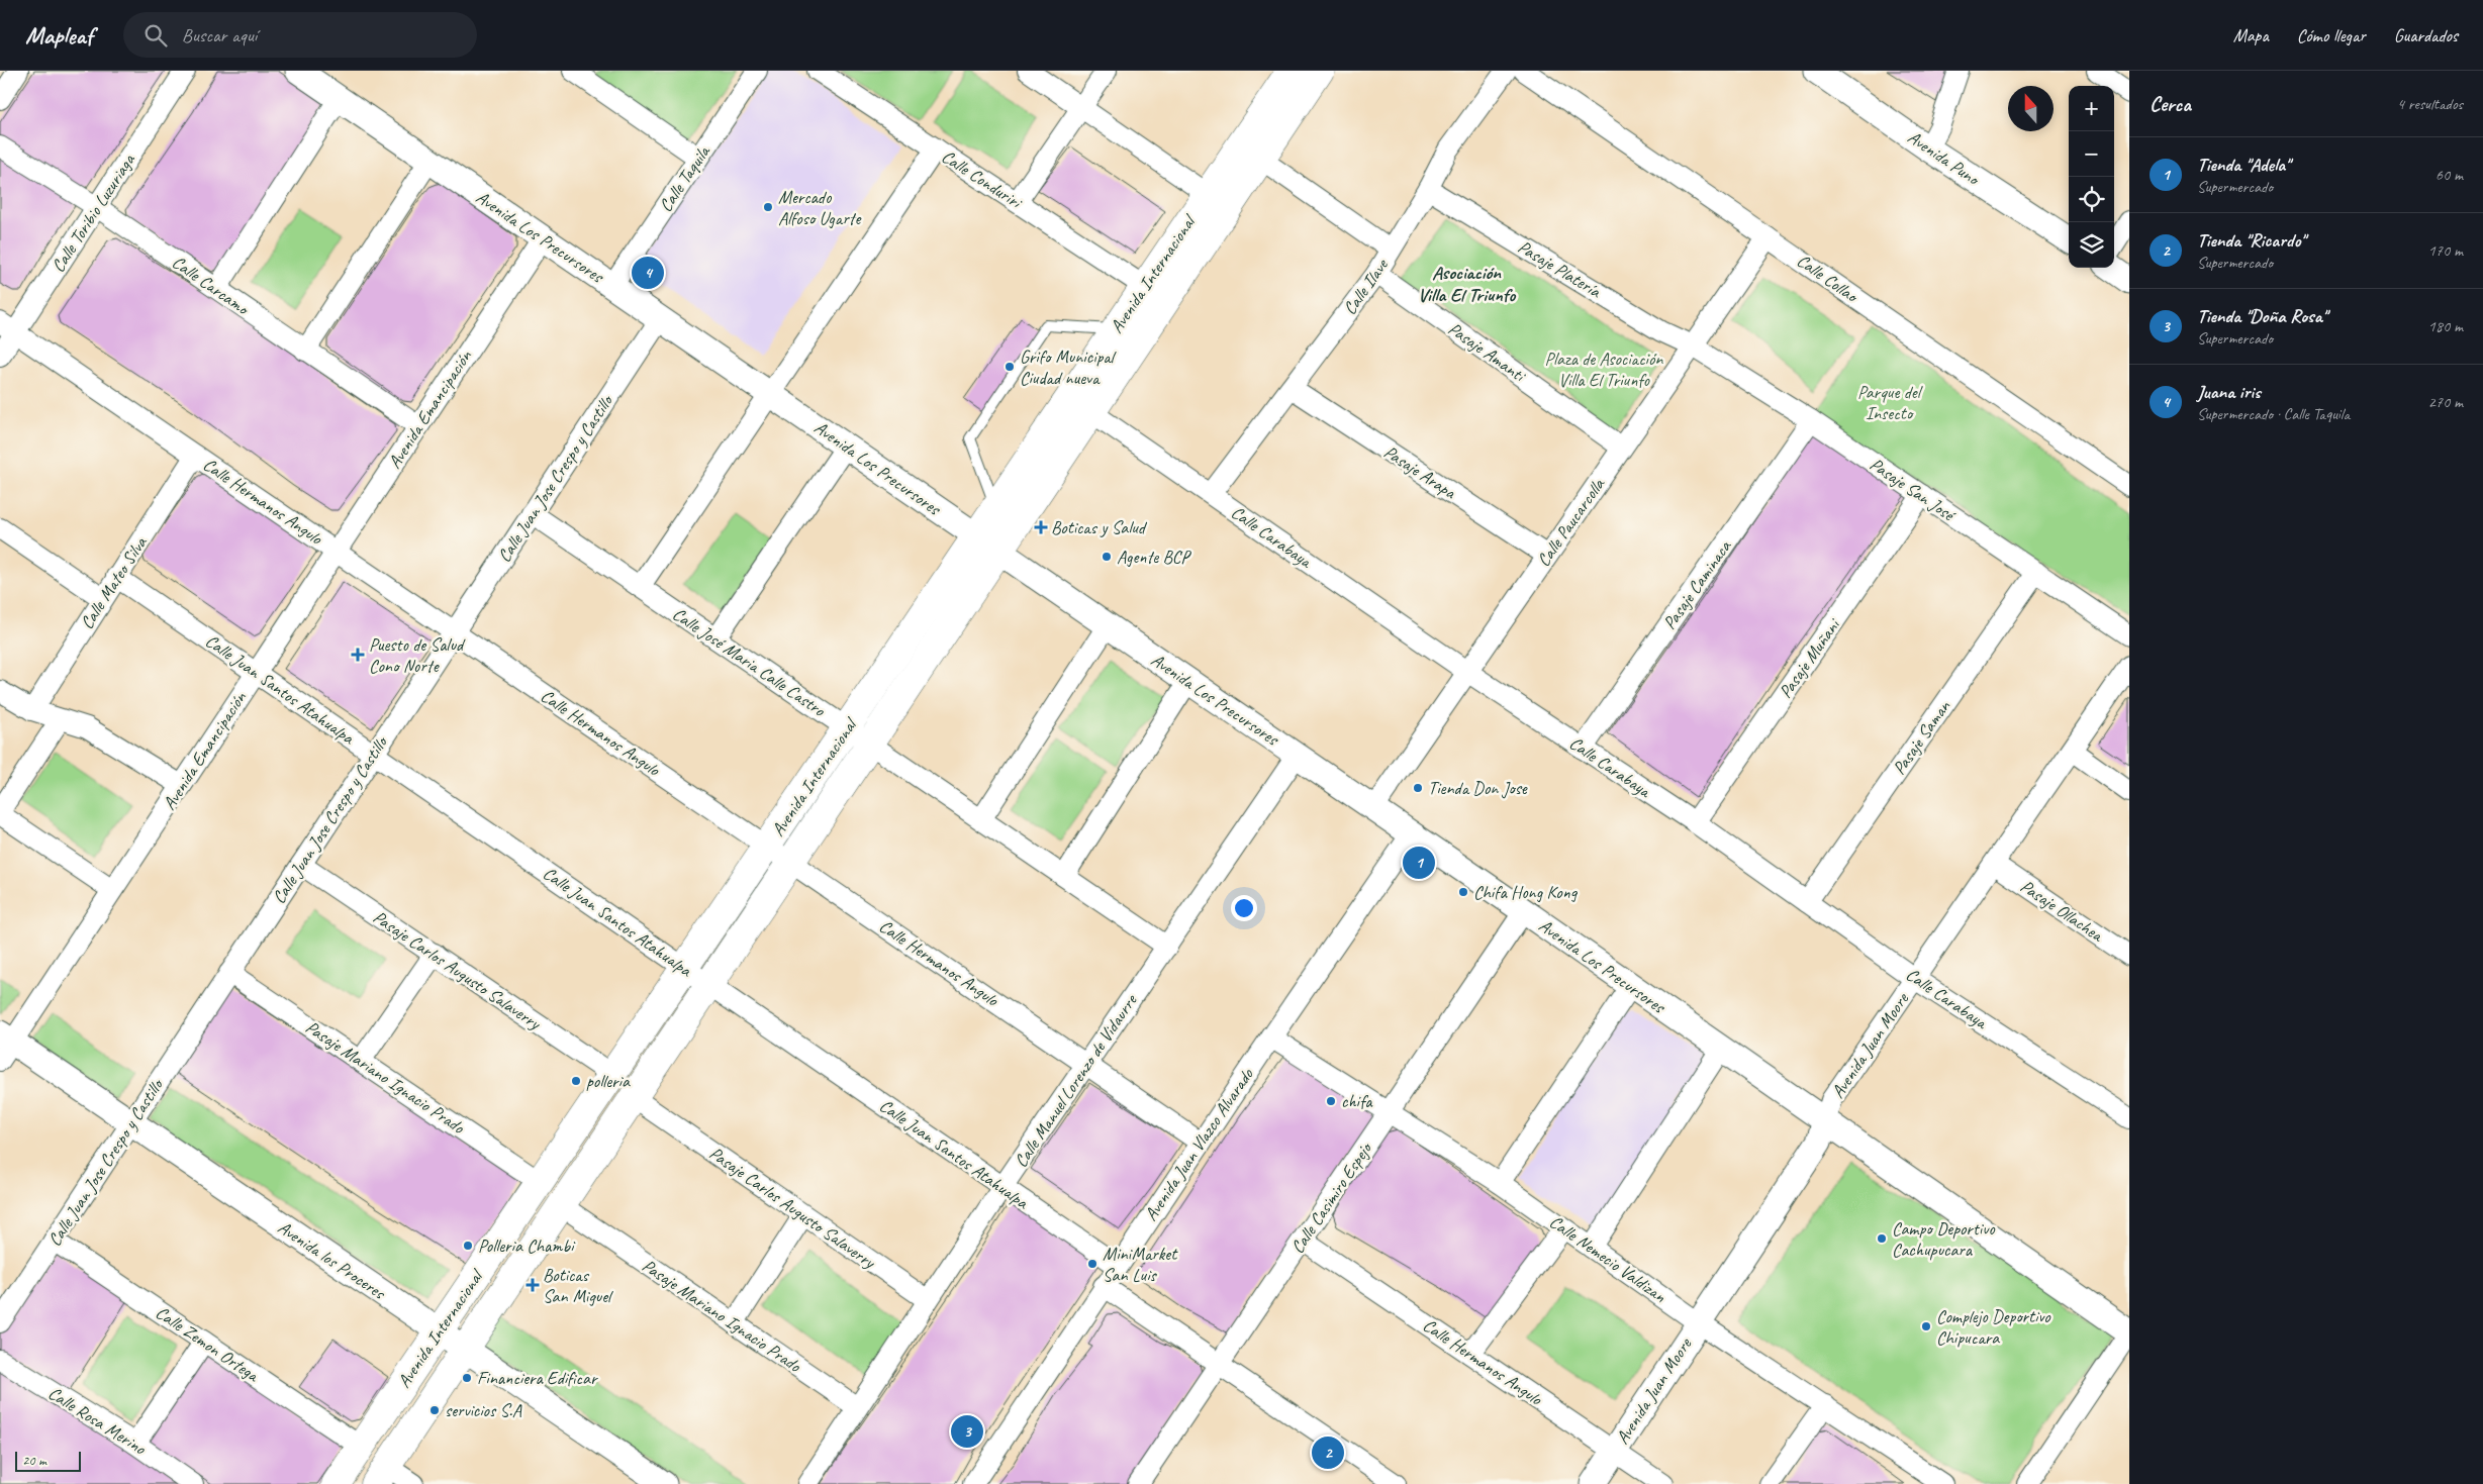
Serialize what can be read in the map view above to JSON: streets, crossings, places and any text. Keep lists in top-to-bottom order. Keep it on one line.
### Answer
{"streets":{"main road":["Avenida Internacional"],"street":["Avenida Puno","Calle Taquila","Calle Conduriri","Calle Toribio Luzuriaga","Avenida Los Precursores","Pasaje Platería","Calle Collao","Calle Carcamo","Calle Ilave","Pasaje Amanti","Avenida Emancipación","Pasaje Arapa","Calle Juan Jose Crespo y Castillo","Pasaje San José","Calle Hermanos Angulo","Calle Paucarcolla","Calle Carabaya","Calle Mateo Silva","Pasaje Caminaca","Pasaje Muñani","Calle José Maria Calle Castro","Calle Juan Santos Atahualpa","Pasaje Saman","Pasaje Ollachea","Pasaje Carlos Augusto Salaverry","Avenida Juan Moore","Pasaje Mariano Ignacio Prado","Calle Manuel Lorenzo de Vidaurre","Avenida Juan Vlazco Alvarado","Calle Casimiro Espejo","Calle Nemecio Valdizan","Avenida los Proceres","Calle Zemon Ortega","Calle Rosa Merino"]},"crossings":[["Calle Taquila","Avenida Los Precursores"],["Calle Conduriri","Avenida Internacional"],["Calle Toribio Luzuriaga","Calle Carcamo"],["Calle Toribio Luzuriaga","Calle Hermanos Angulo"],["Avenida Los Precursores","Avenida Internacional"],["Avenida Los Precursores","Avenida Emancipación"],["Avenida Los Precursores","Calle Juan Jose Crespo y Castillo"],["Avenida Los Precursores","Calle Paucarcolla"],["Avenida Los Precursores","Avenida Juan Moore"],["Avenida Los Precursores","Calle Manuel Lorenzo de Vidaurre"],["Avenida Los Precursores","Avenida Juan Vlazco Alvarado"],["Avenida Los Precursores","Calle Casimiro Espejo"],["Pasaje Platería","Calle Ilave"],["Pasaje Platería","Pasaje San José"],["Pasaje Platería","Calle Paucarcolla"],["Avenida Internacional","Calle Hermanos Angulo"],["Avenida Internacional","Calle Carabaya"],["Avenida Internacional","Calle José Maria Calle Castro"],["Avenida Internacional","Calle Juan Santos Atahualpa"],["Avenida Internacional","Pasaje Carlos Augusto Salaverry"],["Avenida Internacional","Pasaje Mariano Ignacio Prado"],["Avenida Internacional","Avenida los Proceres"],["Avenida Internacional","Calle Zemon Ortega"],["Calle Collao","Calle Paucarcolla"],["Calle Carcamo","Avenida Emancipación"],["Calle Ilave","Pasaje Amanti"],["Calle Ilave","Pasaje Arapa"],["Calle Ilave","Calle Carabaya"],["Pasaje Amanti","Calle Paucarcolla"],["Avenida Emancipación","Calle Hermanos Angulo"],["Avenida Emancipación","Calle Juan Santos Atahualpa"],["Avenida Emancipación","Avenida los Proceres"],["Pasaje Arapa","Calle Paucarcolla"],["Calle Juan Jose Crespo y Castillo","Calle Hermanos Angulo"],["Calle Juan Jose Crespo y Castillo","Calle José Maria Calle Castro"],["Calle Juan Jose Crespo y Castillo","Calle Juan Santos Atahualpa"],["Calle Juan Jose Crespo y Castillo","Pasaje Carlos Augusto Salaverry"],["Calle Juan Jose Crespo y Castillo","Pasaje Mariano Ignacio Prado"],["Calle Juan Jose Crespo y Castillo","Avenida los Proceres"],["Calle Juan Jose Crespo y Castillo","Calle Zemon Ortega"],["Pasaje San José","Calle Paucarcolla"],["Pasaje San José","Pasaje Caminaca"],["Pasaje San José","Pasaje Muñani"],["Pasaje San José","Pasaje Saman"],["Calle Hermanos Angulo","Calle Mateo Silva"],["Calle Hermanos Angulo","Avenida Juan Moore"],["Calle Hermanos Angulo","Calle Manuel Lorenzo de Vidaurre"],["Calle Hermanos Angulo","Avenida Juan Vlazco Alvarado"],["Calle Hermanos Angulo","Calle Casimiro Espejo"],["Calle Paucarcolla","Calle Carabaya"],["Calle Carabaya","Pasaje Caminaca"],["Calle Carabaya","Pasaje Muñani"],["Calle Carabaya","Pasaje Saman"],["Calle Carabaya","Avenida Juan Moore"],["Calle Mateo Silva","Calle Juan Santos Atahualpa"],["Calle José Maria Calle Castro","Calle Manuel Lorenzo de Vidaurre"],["Calle Juan Santos Atahualpa","Calle Manuel Lorenzo de Vidaurre"],["Calle Juan Santos Atahualpa","Avenida Juan Vlazco Alvarado"],["Pasaje Ollachea","Avenida Juan Moore"],["Pasaje Carlos Augusto Salaverry","Calle Manuel Lorenzo de Vidaurre"],["Avenida Juan Moore","Calle Nemecio Valdizan"],["Pasaje Mariano Ignacio Prado","Calle Manuel Lorenzo de Vidaurre"],["Avenida Juan Vlazco Alvarado","Calle Nemecio Valdizan"],["Calle Casimiro Espejo","Calle Nemecio Valdizan"]],"districts":["Asociación Villa El Triunfo"],"parks":["Plaza de Asociación Villa El Triunfo","Parque del Insecto"],"places":{"other":["Mercado Alfoso Ugarte","Grifo Municipal Ciudad nueva","Agente BCP","Tienda Don Jose","Chifa Hong Kong","polleria","chifa","Campo Deportivo Cachupucara","Polleria Chambi","MiniMarket San Luis","Complejo Deportivo Chipucara","Financiera Edificar","servicios S.A"],"health":["Boticas y Salud","Puesto de Salud Cono Norte","Boticas San Miguel"]},"scale_bar":"20 m","north":"top","page":{"header":"Mapleaf","search":"Buscar aquí","nav":["Mapa","Cómo llegar","Guardados"],"heading":["Cerca","4 resultados"],"map_buttons":["+","−"],"list":[{"mark":"1","name":"Tienda \"Adela\"","note":"Supermercado","value":"60 m"},{"mark":"2","name":"Tienda \"Ricardo\"","note":"Supermercado","value":"170 m"},{"mark":"3","name":"Tienda \"Doña Rosa\"","note":"Supermercado","value":"180 m"},{"mark":"4","name":"Juana iris","note":"Supermercado · Calle Taquila","value":"270 m"}],"pins":["4","1","3","2"],"scale":"20 m"}}
